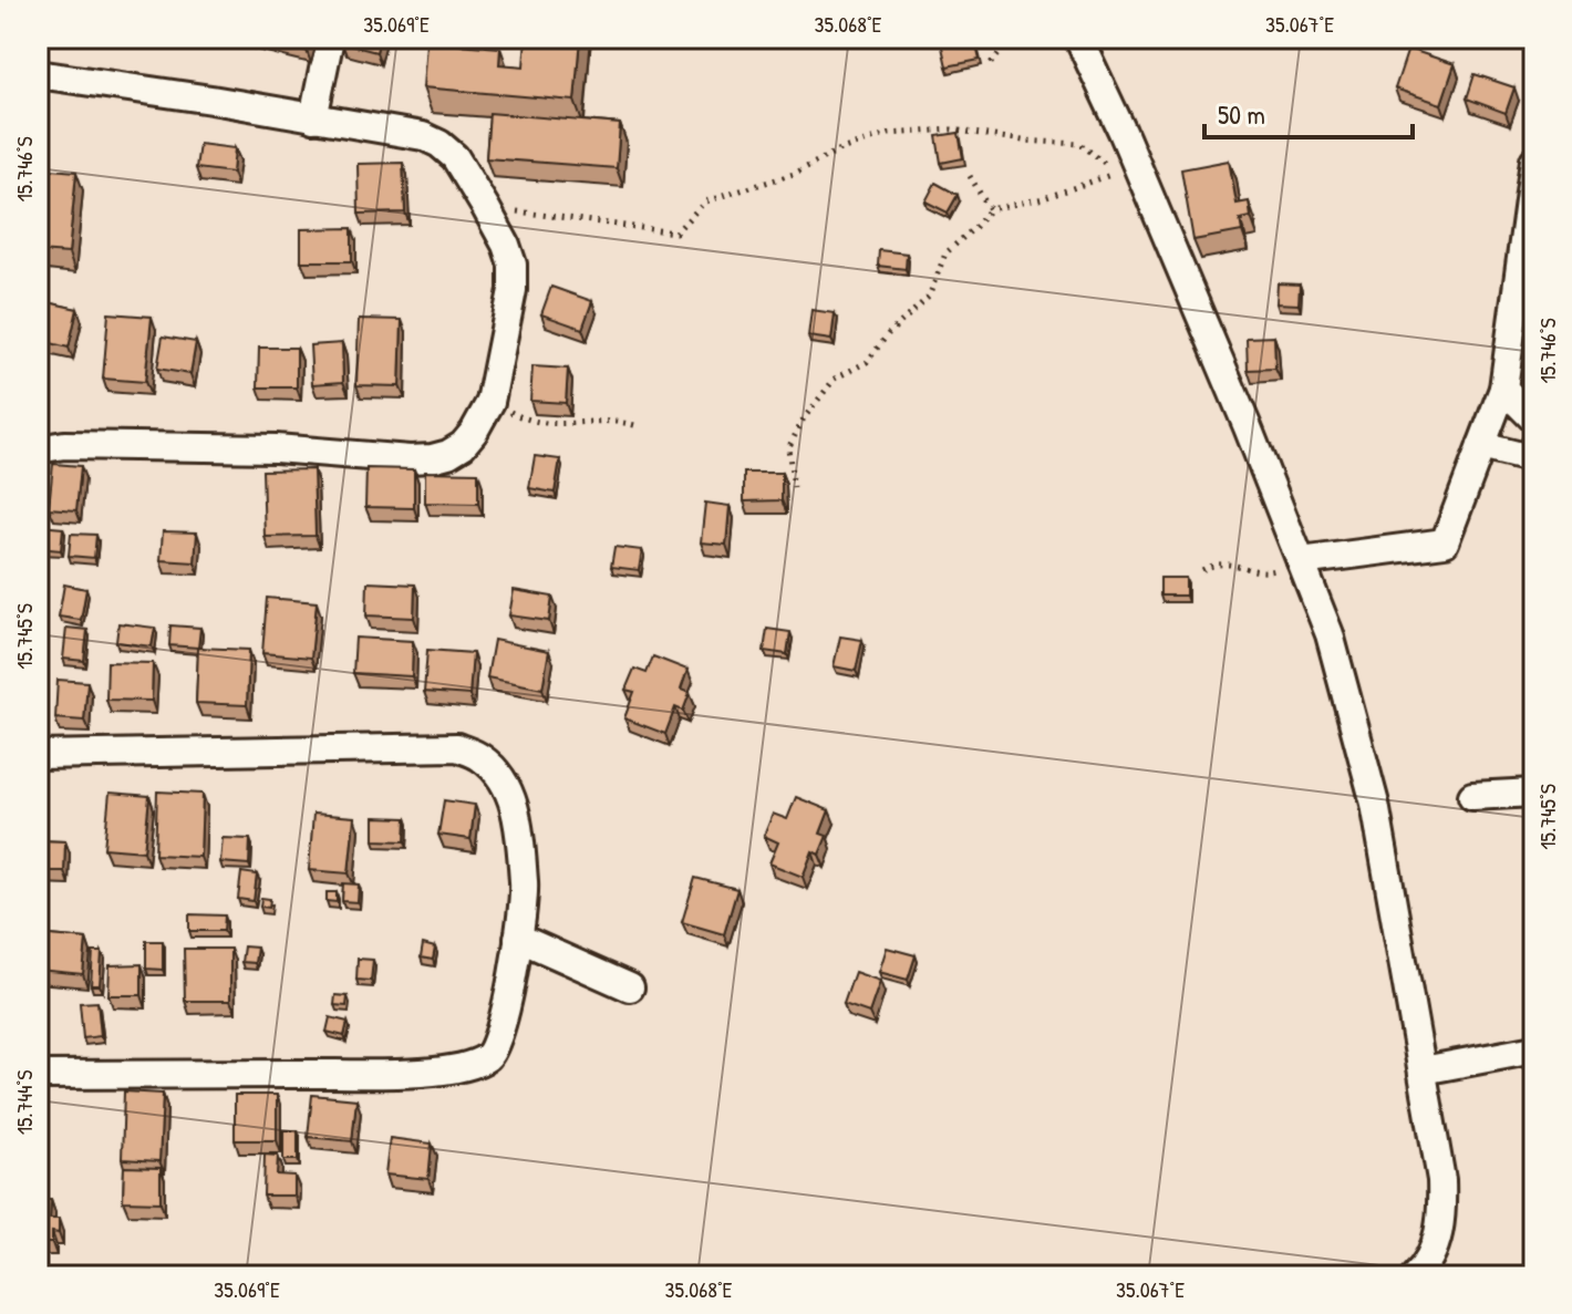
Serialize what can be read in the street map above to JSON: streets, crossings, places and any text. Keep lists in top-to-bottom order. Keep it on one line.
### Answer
{"scale_bar":"50 m","coordinates":["35.069°E","35.068°E","35.067°E","15.746°S","15.745°S","15.744°S"]}
